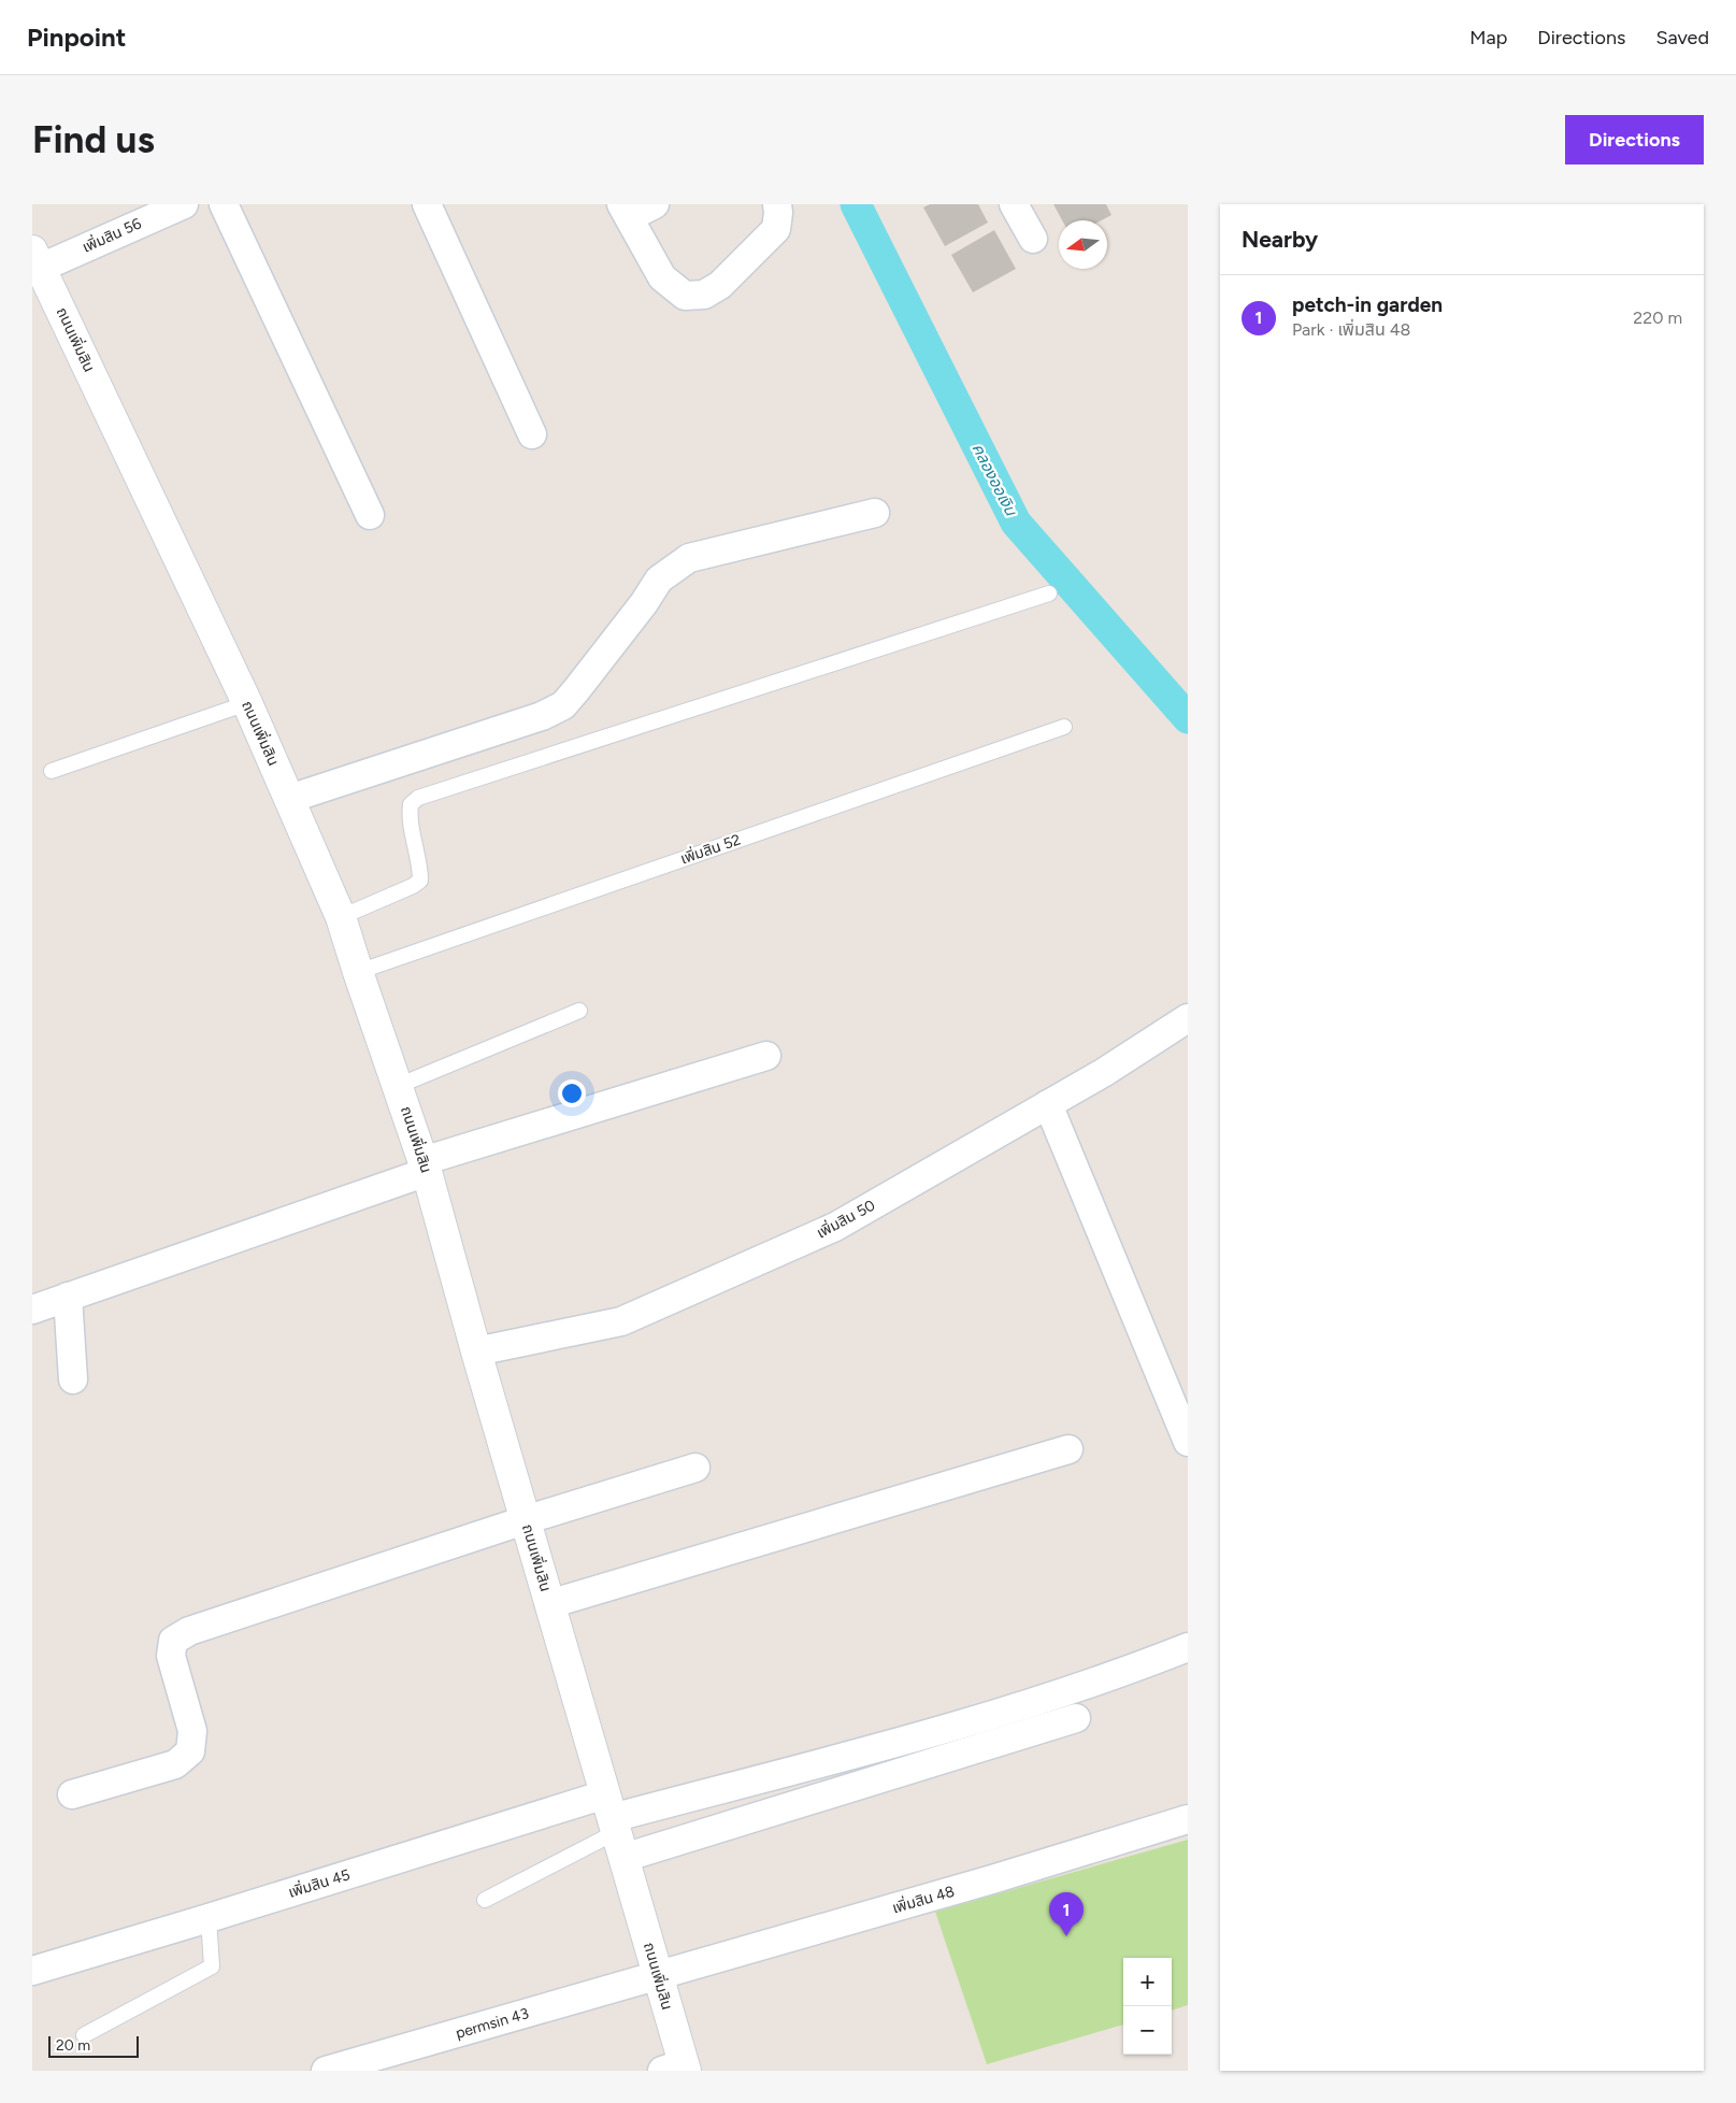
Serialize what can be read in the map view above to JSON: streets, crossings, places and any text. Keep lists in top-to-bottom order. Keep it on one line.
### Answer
{"streets":{"street":["เพิ่มสิน 56","ถนนเพิ่มสิน","เพิ่มสิน 50","เพิ่มสิน 45","เพิ่มสิน 48","permsin 43"],"lane":["เพิ่มสิน 52"]},"crossings":[["เพิ่มสิน 56","ถนนเพิ่มสิน"],["ถนนเพิ่มสิน","เพิ่มสิน 52"],["ถนนเพิ่มสิน","เพิ่มสิน 50"],["ถนนเพิ่มสิน","เพิ่มสิน 45"],["ถนนเพิ่มสิน","เพิ่มสิน 48"],["ถนนเพิ่มสิน","permsin 43"],["เพิ่มสิน 48","permsin 43"]],"water":["คลองออเงิน"],"scale_bar":"20 m","north":"left","page":{"header":"Pinpoint","nav":["Map","Directions","Saved"],"buttons":"Directions","title":"Find us","heading":"Nearby","list":[{"mark":"1","name":"petch-in garden","note":"Park · เพิ่มสิน 48","value":"220 m"}],"pins":"1","map_buttons":["+","−"],"scale":"20 m"}}
